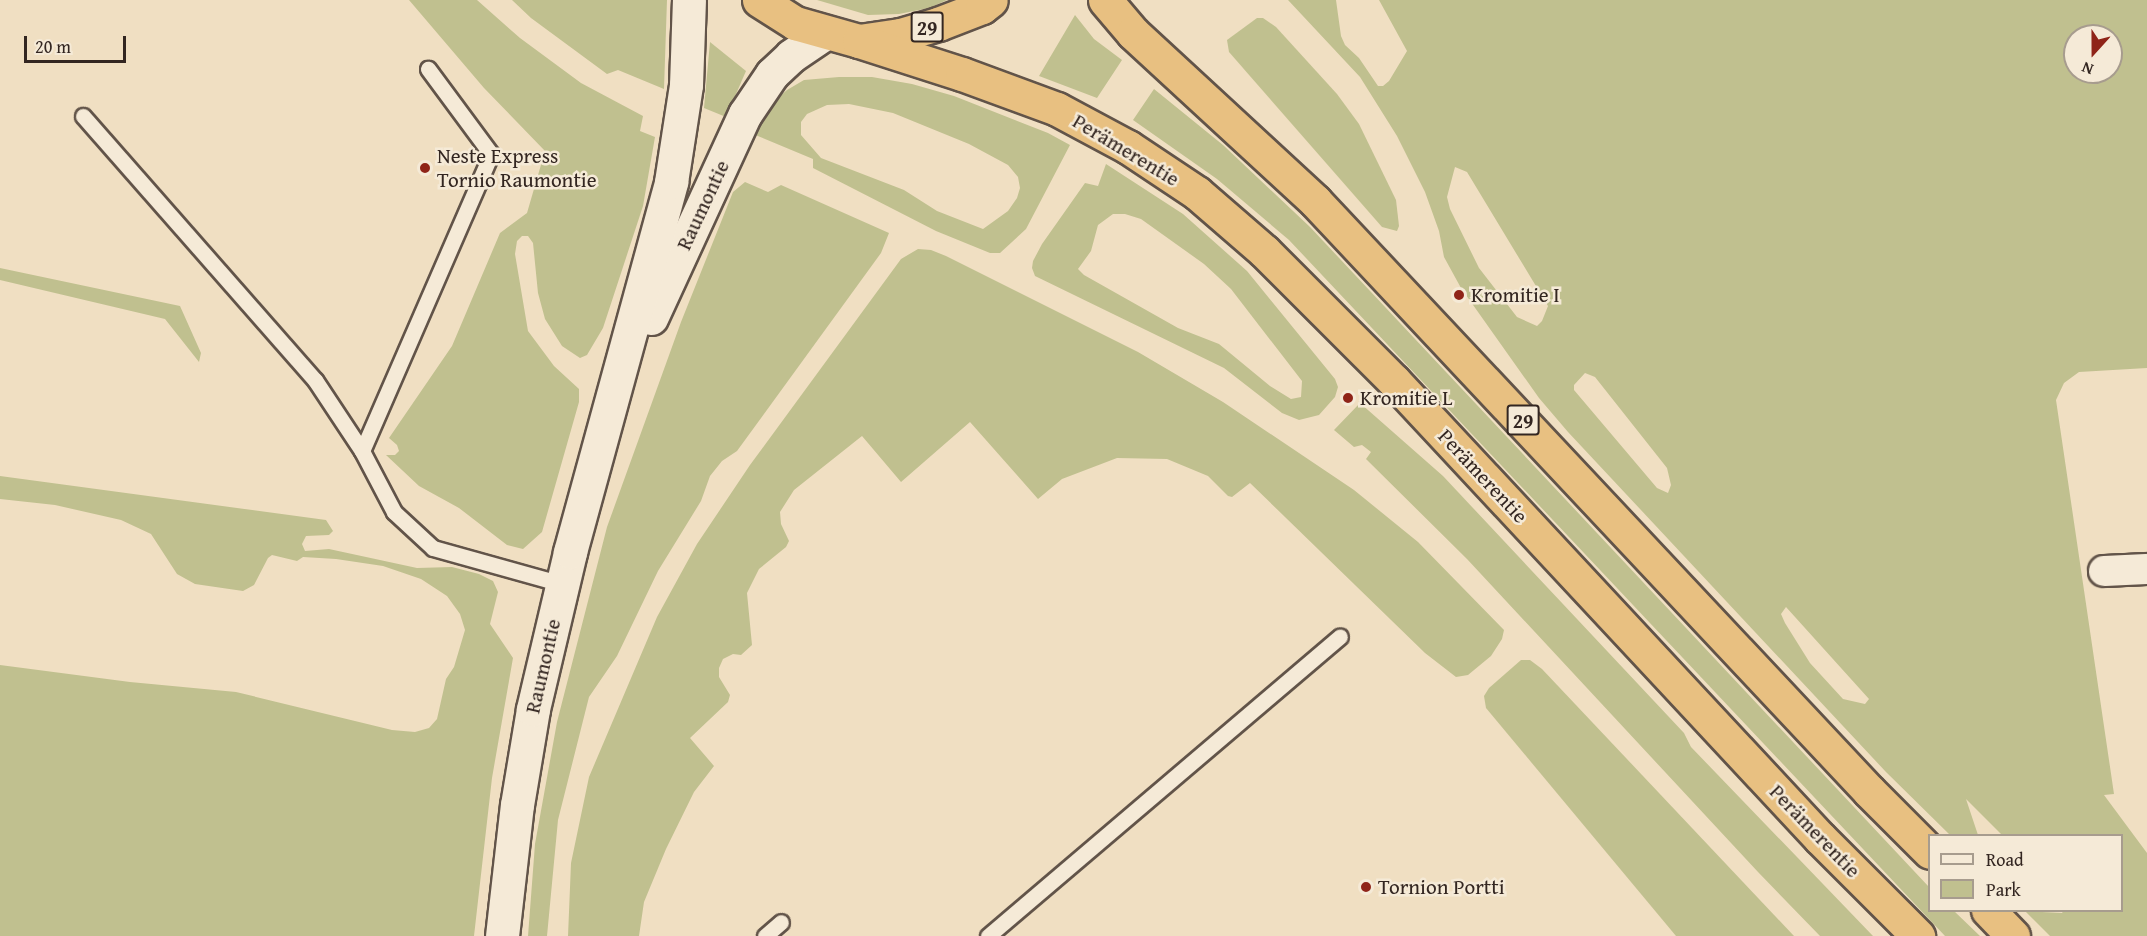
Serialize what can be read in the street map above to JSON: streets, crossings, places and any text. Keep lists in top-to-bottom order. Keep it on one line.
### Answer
{"streets":{"highway":["29","Perämerentie"],"main road":["Raumontie"]},"crossings":[["29","Perämerentie"],["29","Raumontie"]],"places":["Neste Express Tornio Raumontie","Kromitie I","Kromitie L","Tornion Portti"],"legend":["Road","Park"],"scale_bar":"20 m","north":"bottom"}
